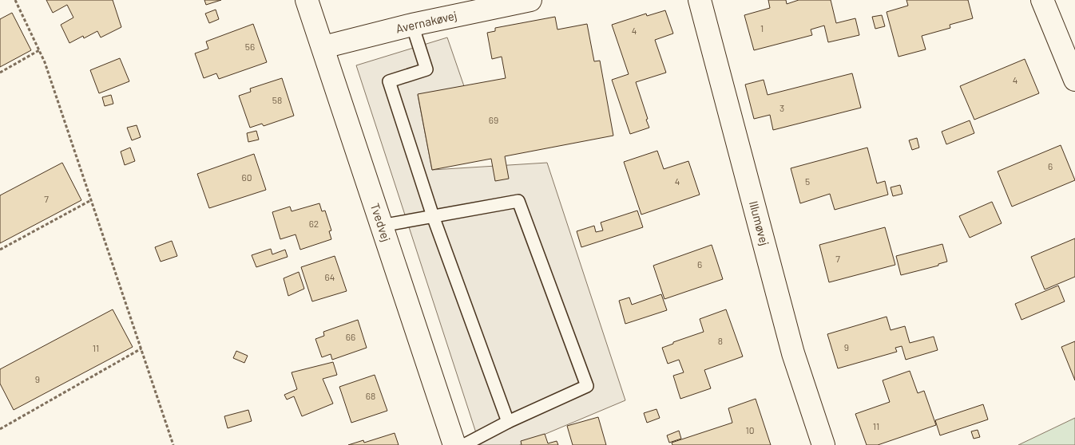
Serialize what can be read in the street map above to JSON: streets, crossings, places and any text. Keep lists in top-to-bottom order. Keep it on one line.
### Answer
{"streets":{"street":["Avernakøvej","Tvedvej","Illumøvej"]},"crossings":[["Avernakøvej","Tvedvej"]],"house_numbers":["1","4","56","4","58","3","69","6","60","4","5","7","62","7","6","64","66","8","9","11","9","68","11","10"]}
